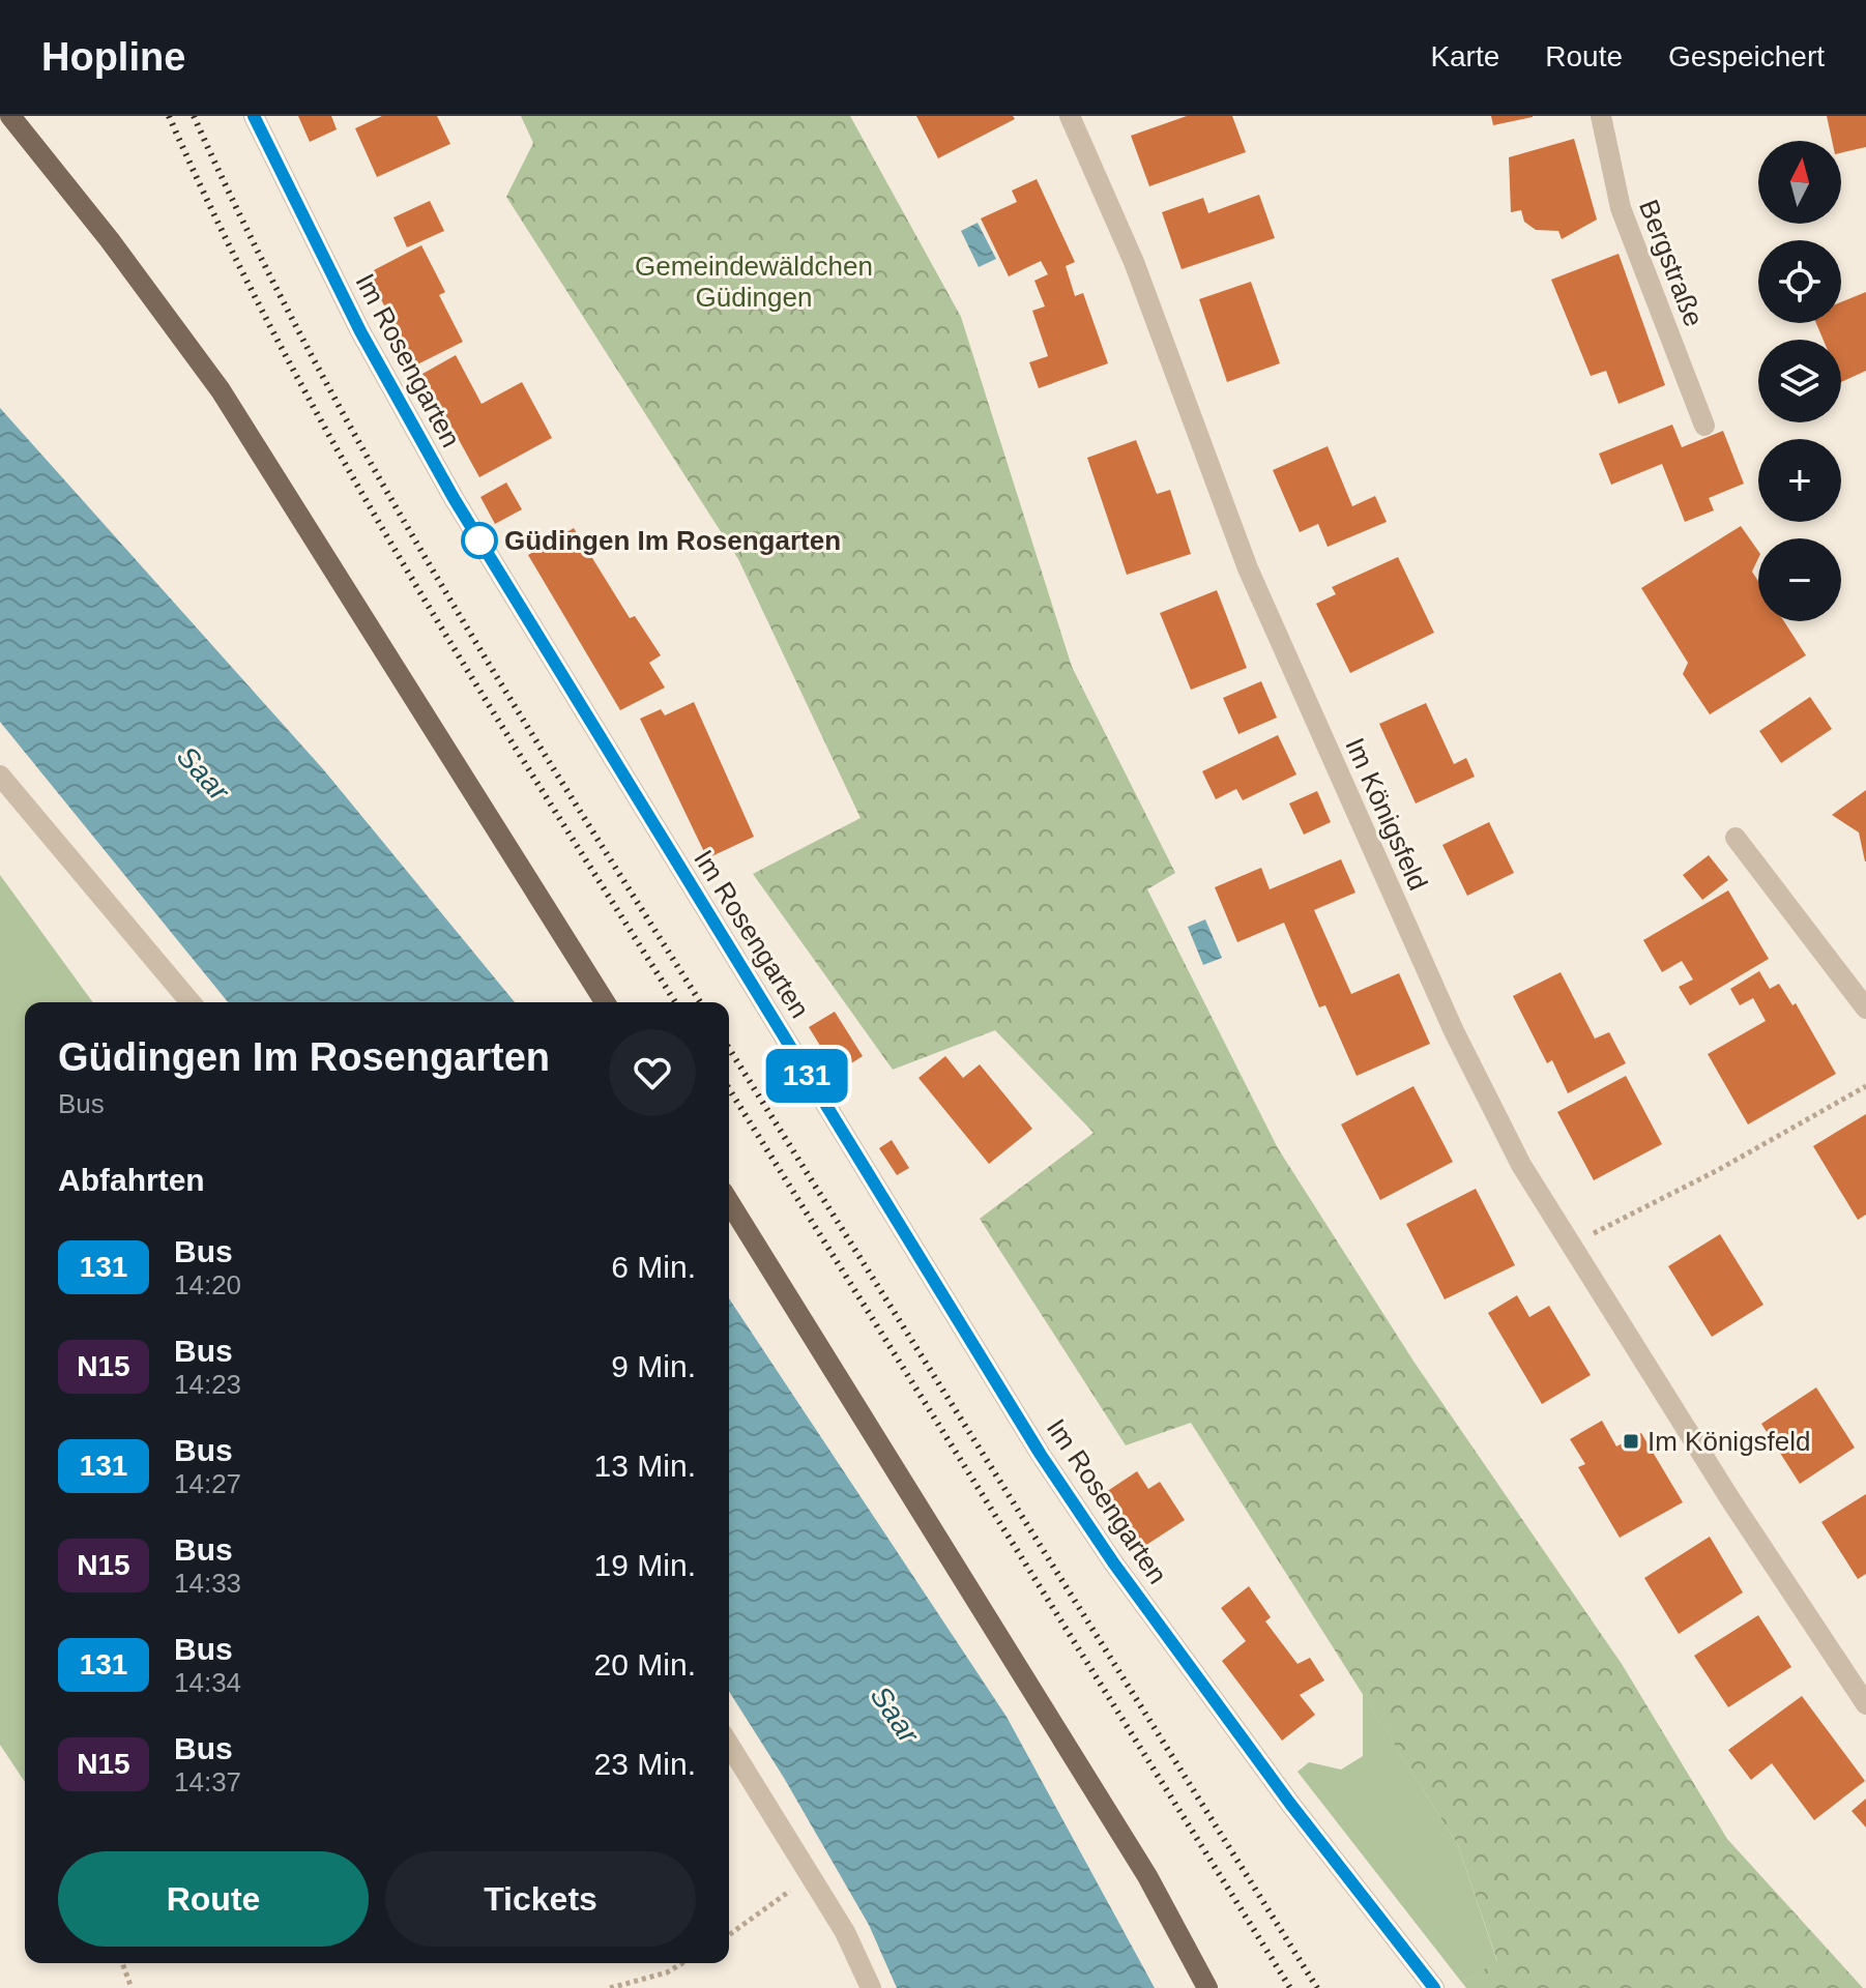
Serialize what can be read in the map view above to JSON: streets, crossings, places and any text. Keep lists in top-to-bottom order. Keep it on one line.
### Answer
{"streets":{"street":["Bergstraße","Im Rosengarten","Im Königsfeld"]},"water":["Saar"],"parks":["Gemeindewäldchen Güdingen"],"places":{"other":["Güdingen Im Rosengarten"],"transit":["Im Königsfeld"]},"lines":["bus line 131"],"north":"top","page":{"header":"Hopline","nav":["Karte","Route","Gespeichert"],"on_map":"131","map_buttons":["+","−"],"heading":[["Güdingen Im Rosengarten","Bus"],"Abfahrten"],"list":[{"mark":"131","name":"Bus","note":"14:20","value":"6 Min."},{"mark":"N15","name":"Bus","note":"14:23","value":"9 Min."},{"mark":"131","name":"Bus","note":"14:27","value":"13 Min."},{"mark":"N15","name":"Bus","note":"14:33","value":"19 Min."},{"mark":"131","name":"Bus","note":"14:34","value":"20 Min."},{"mark":"N15","name":"Bus","note":"14:37","value":"23 Min."}],"buttons":["Route","Tickets"]}}
